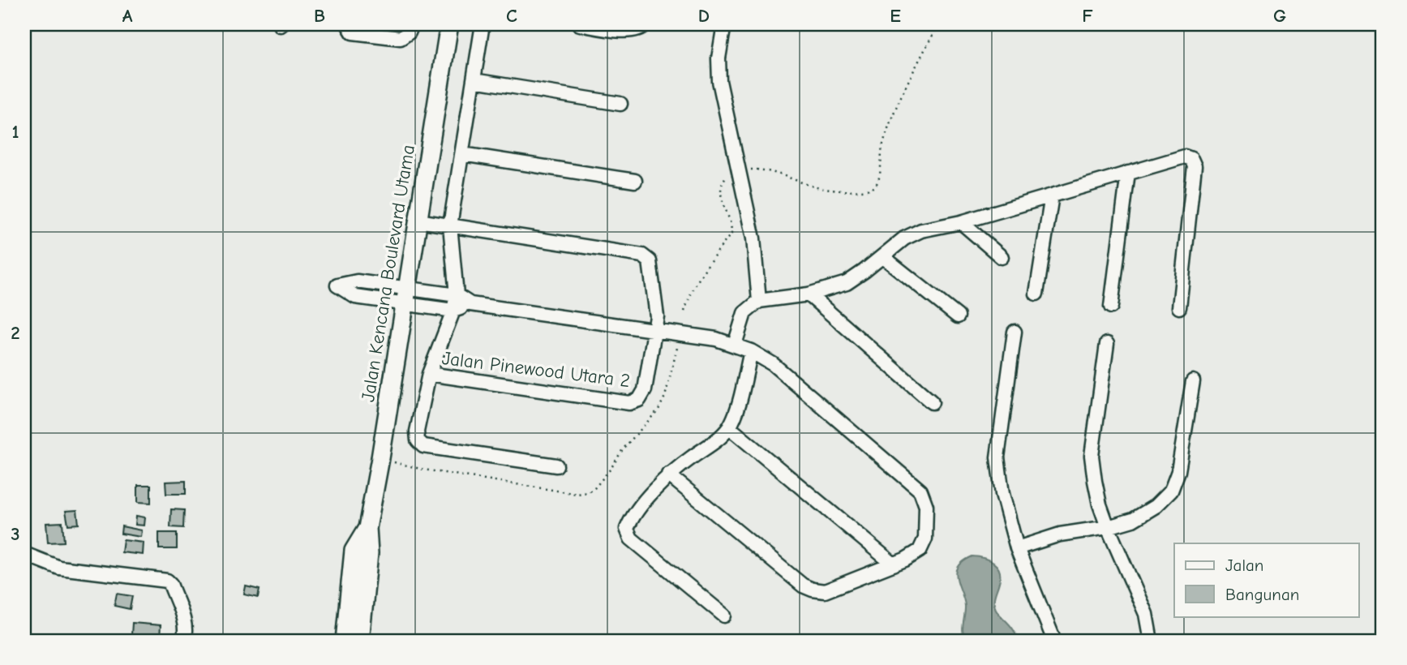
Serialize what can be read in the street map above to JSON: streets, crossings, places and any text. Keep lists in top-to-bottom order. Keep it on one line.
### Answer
{"streets":{"street":["Jalan Kencana Boulevard Utama","Jalan Pinewood Utara 2"]},"legend":["Jalan","Bangunan"],"grid":{"columns":["A","B","C","D","E","F","G"],"rows":["1","2","3"]}}
